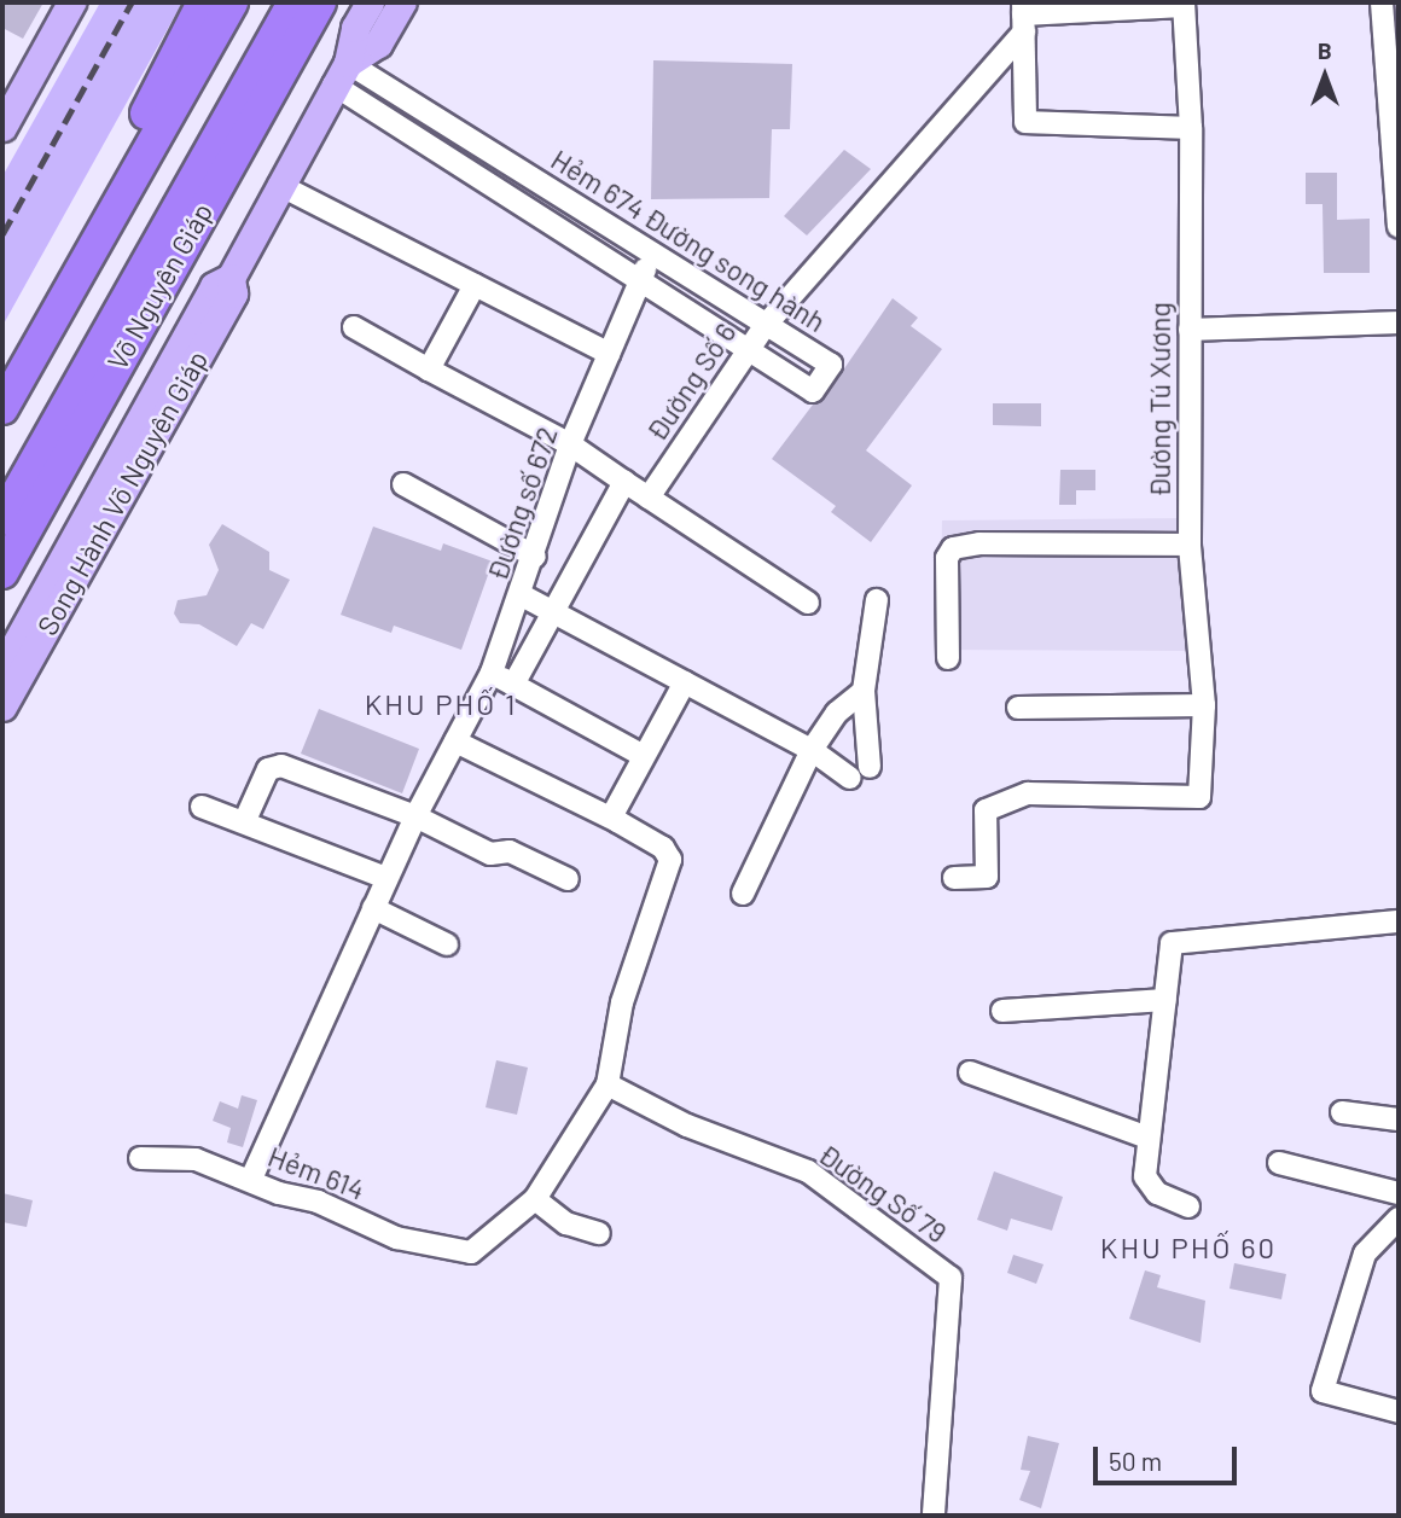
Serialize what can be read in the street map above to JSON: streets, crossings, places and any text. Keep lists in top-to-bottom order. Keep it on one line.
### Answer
{"streets":{"highway":["Võ Nguyên Giáp"],"main road":["Song Hành Võ Nguyên Giáp"],"street":["Hẻm 674 Đường song hành","Đường Số 6","Đường Tú Xương","Đường số 672","Hẻm 614","Đường Số 79"]},"crossings":[["Hẻm 674 Đường song hành","Đường Số 6"],["Hẻm 674 Đường song hành","Song Hành Võ Nguyên Giáp"],["Hẻm 674 Đường song hành","Đường số 672"],["Đường số 672","Hẻm 614"]],"districts":["KHU PHỐ 1","KHU PHỐ 60"],"scale_bar":"50 m","north":"top"}
